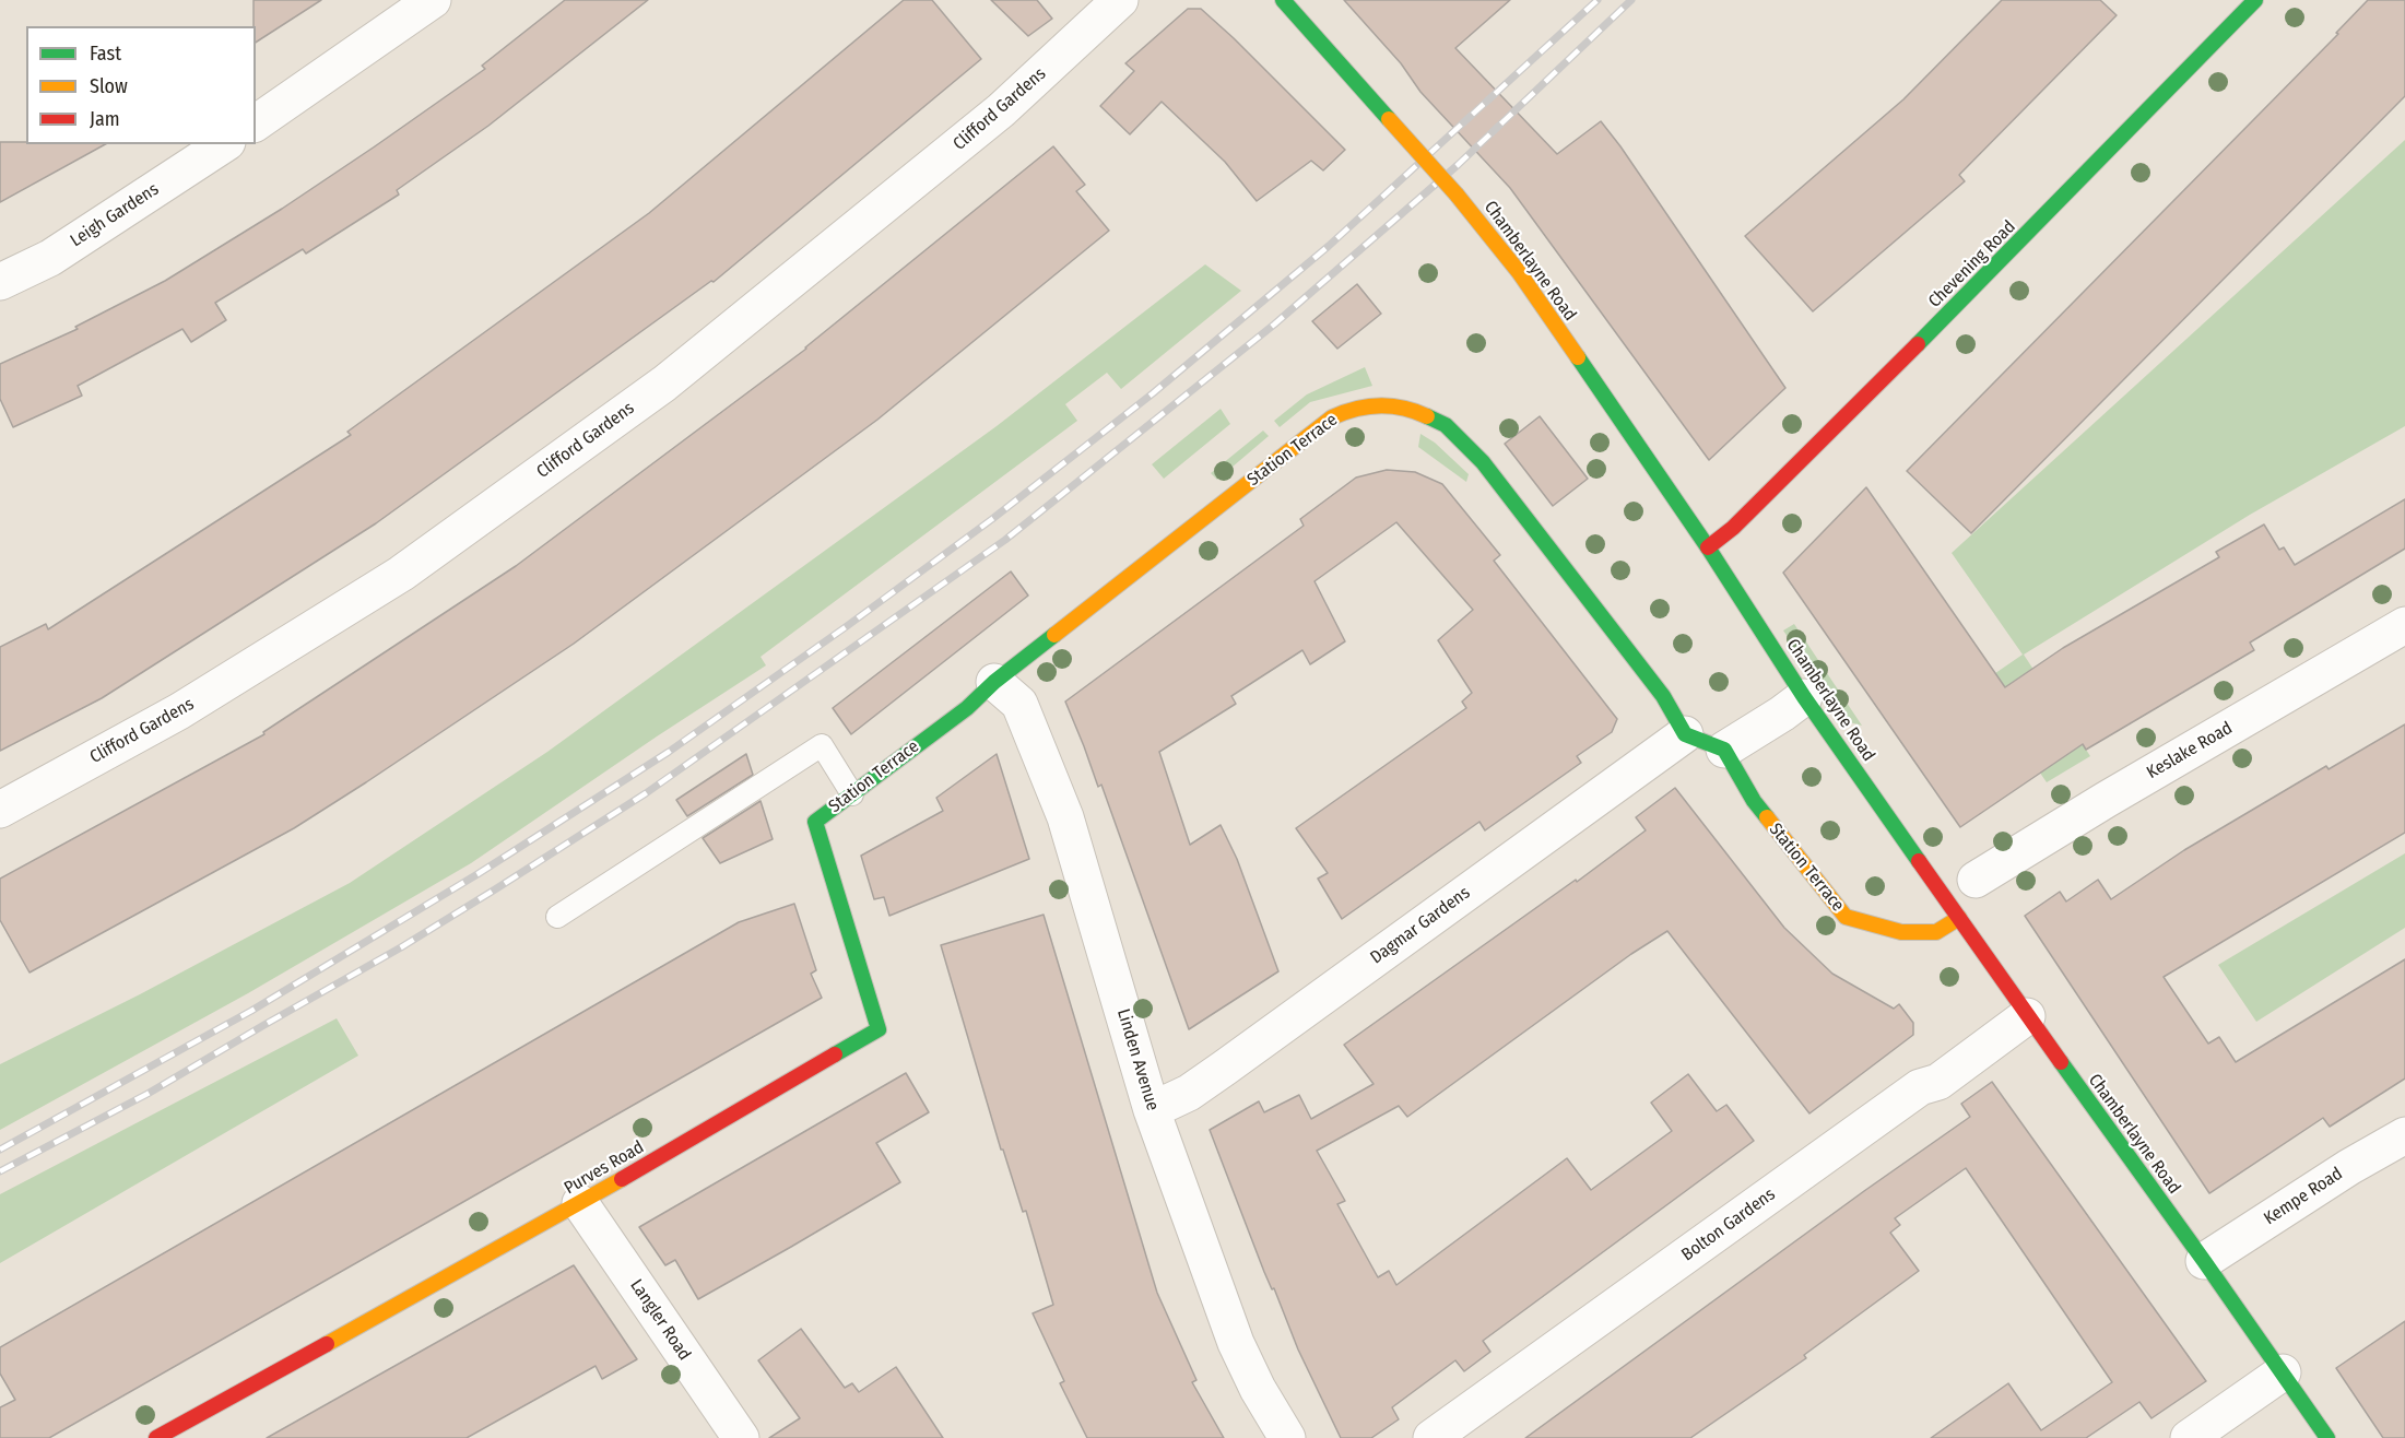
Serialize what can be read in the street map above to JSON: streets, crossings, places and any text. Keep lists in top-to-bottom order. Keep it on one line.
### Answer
{"streets":{"street":["Clifford Gardens","Leigh Gardens","Chamberlayne Road","Chevening Road","Station Terrace","Keslake Road","Dagmar Gardens","Linden Avenue","Purves Road","Kempe Road","Bolton Gardens","Langler Road"]},"crossings":[["Chamberlayne Road","Chevening Road"],["Chamberlayne Road","Station Terrace"],["Chamberlayne Road","Kempe Road"],["Chamberlayne Road","Bolton Gardens"],["Station Terrace","Dagmar Gardens"],["Station Terrace","Linden Avenue"],["Station Terrace","Purves Road"],["Dagmar Gardens","Linden Avenue"],["Purves Road","Langler Road"]],"legend":["Fast","Slow","Jam"]}
